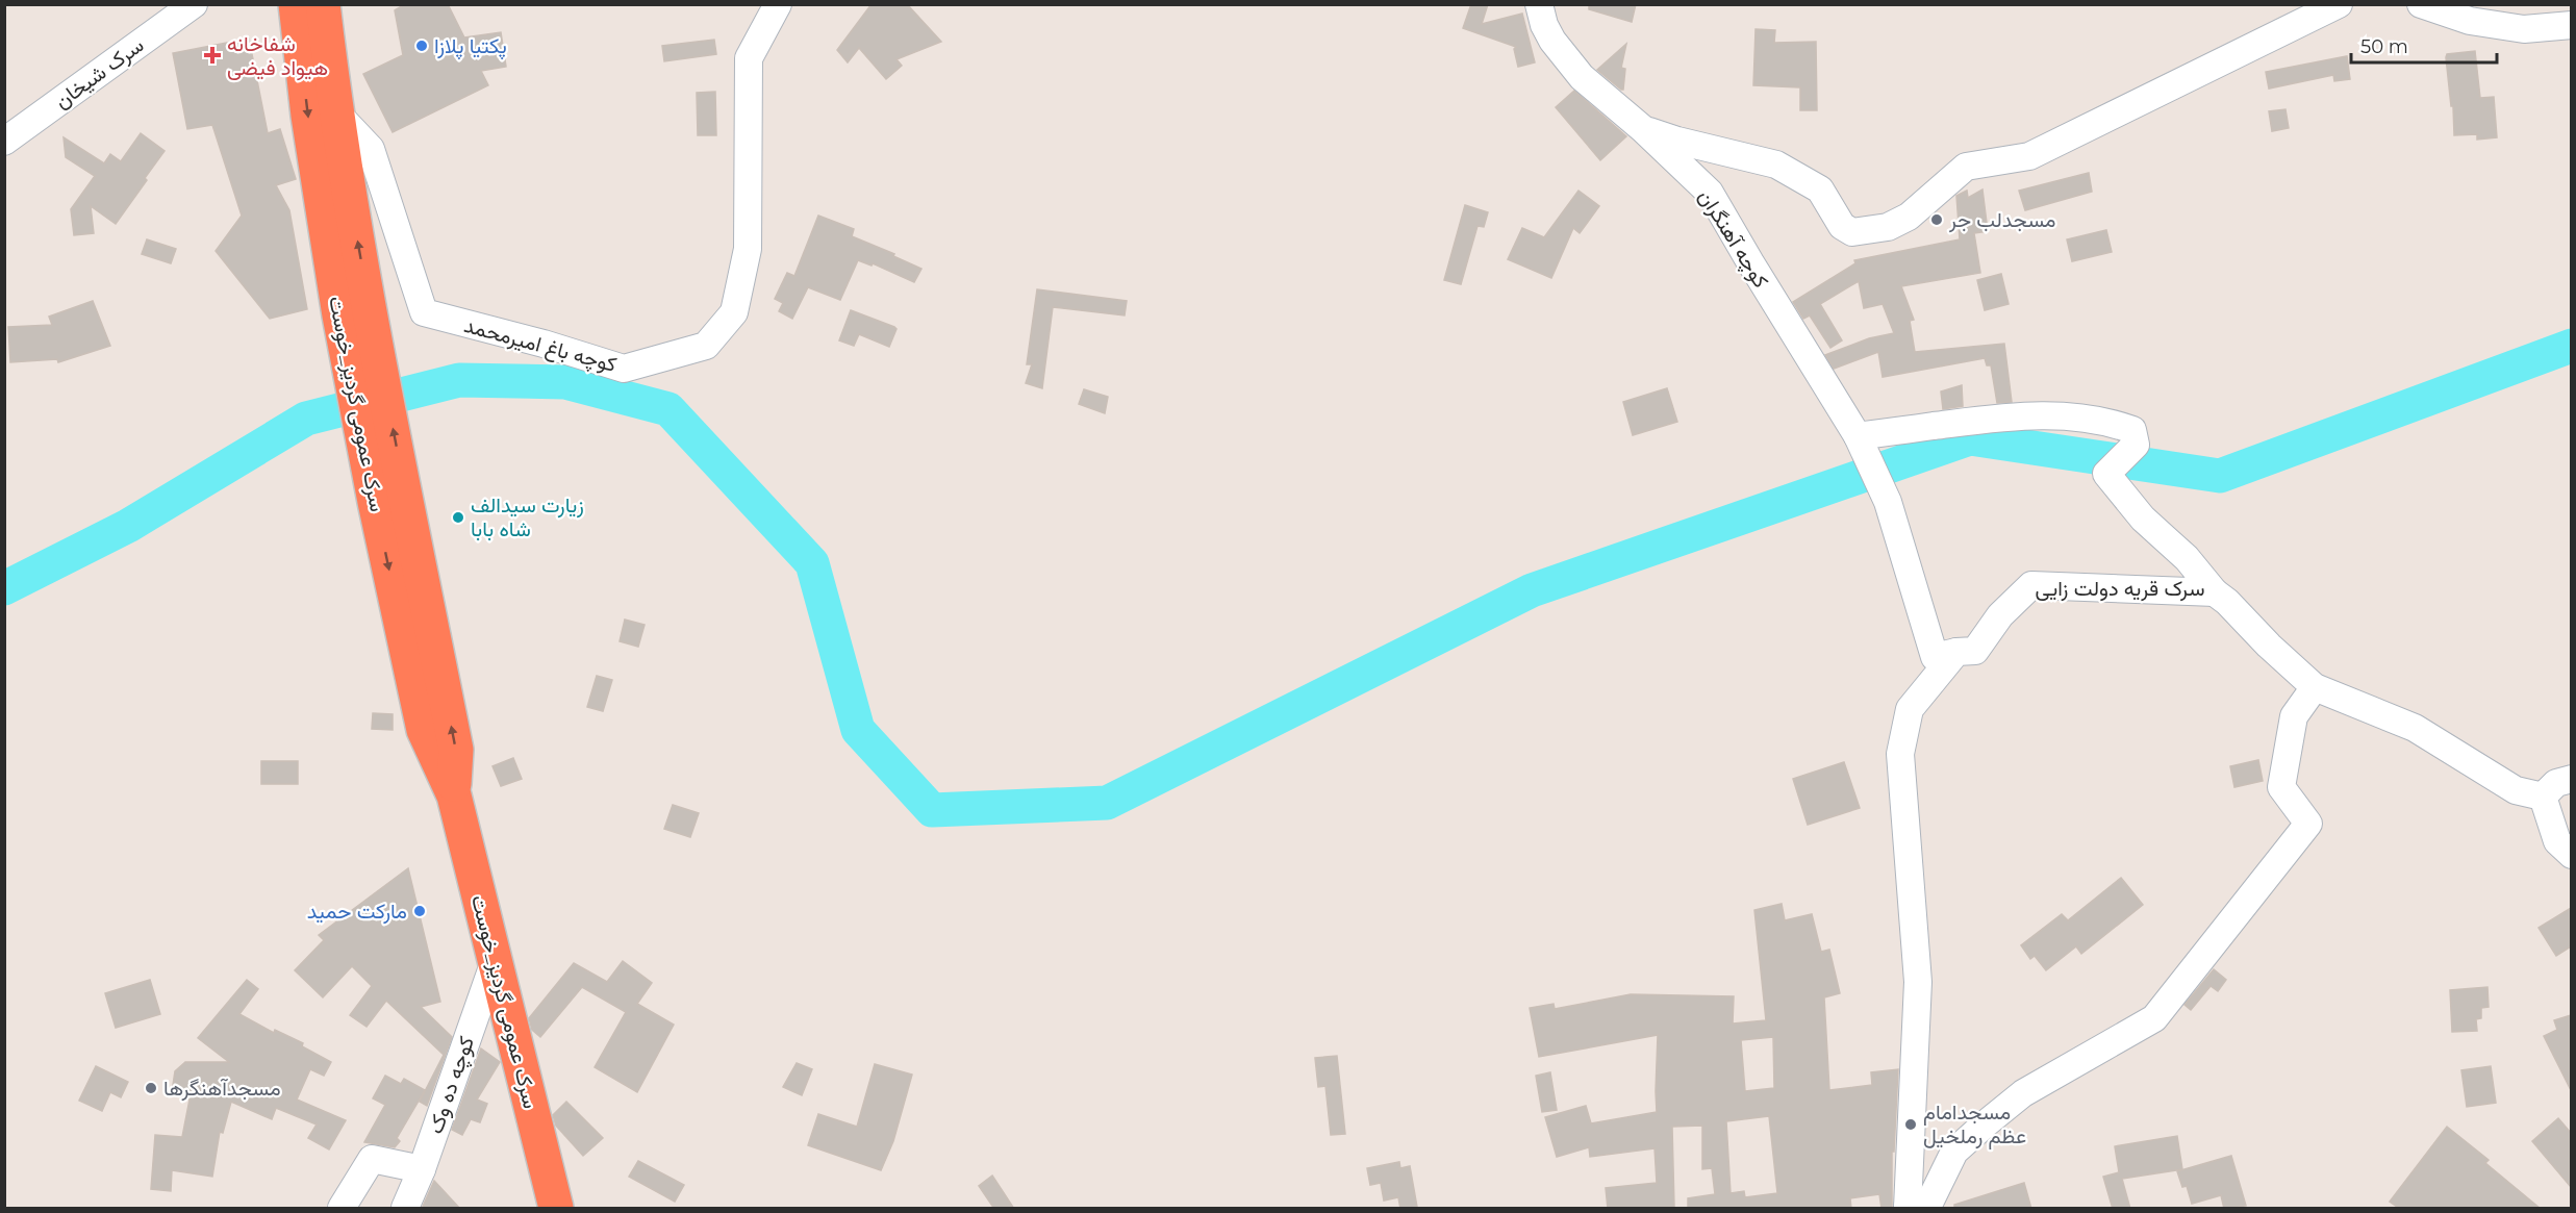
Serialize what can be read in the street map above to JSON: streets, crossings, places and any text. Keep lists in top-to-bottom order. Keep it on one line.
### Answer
{"streets":{"highway":["سرک عمومی گردیز_خوست"],"street":["سرک شیخان","کوچه آهنگران","کوچه باغ امیرمحمد","سرک قریه دولت زایی","کوچه ده وک"]},"crossings":[["کوچه آهنگران","سرک قریه دولت زایی"],["کوچه باغ امیرمحمد","سرک عمومی گردیز_خوست"],["سرک عمومی گردیز_خوست","کوچه ده وک"]],"places":{"other":["پکتیا پلازا","مسجدلب جر","زیارت سیدالف شاه بابا","مارکت حمید","مسجدآهنگرها","مسجدامام عظم رملخیل"],"health":["شفاخانه هیواد فیضی"]},"scale_bar":"50 m"}
